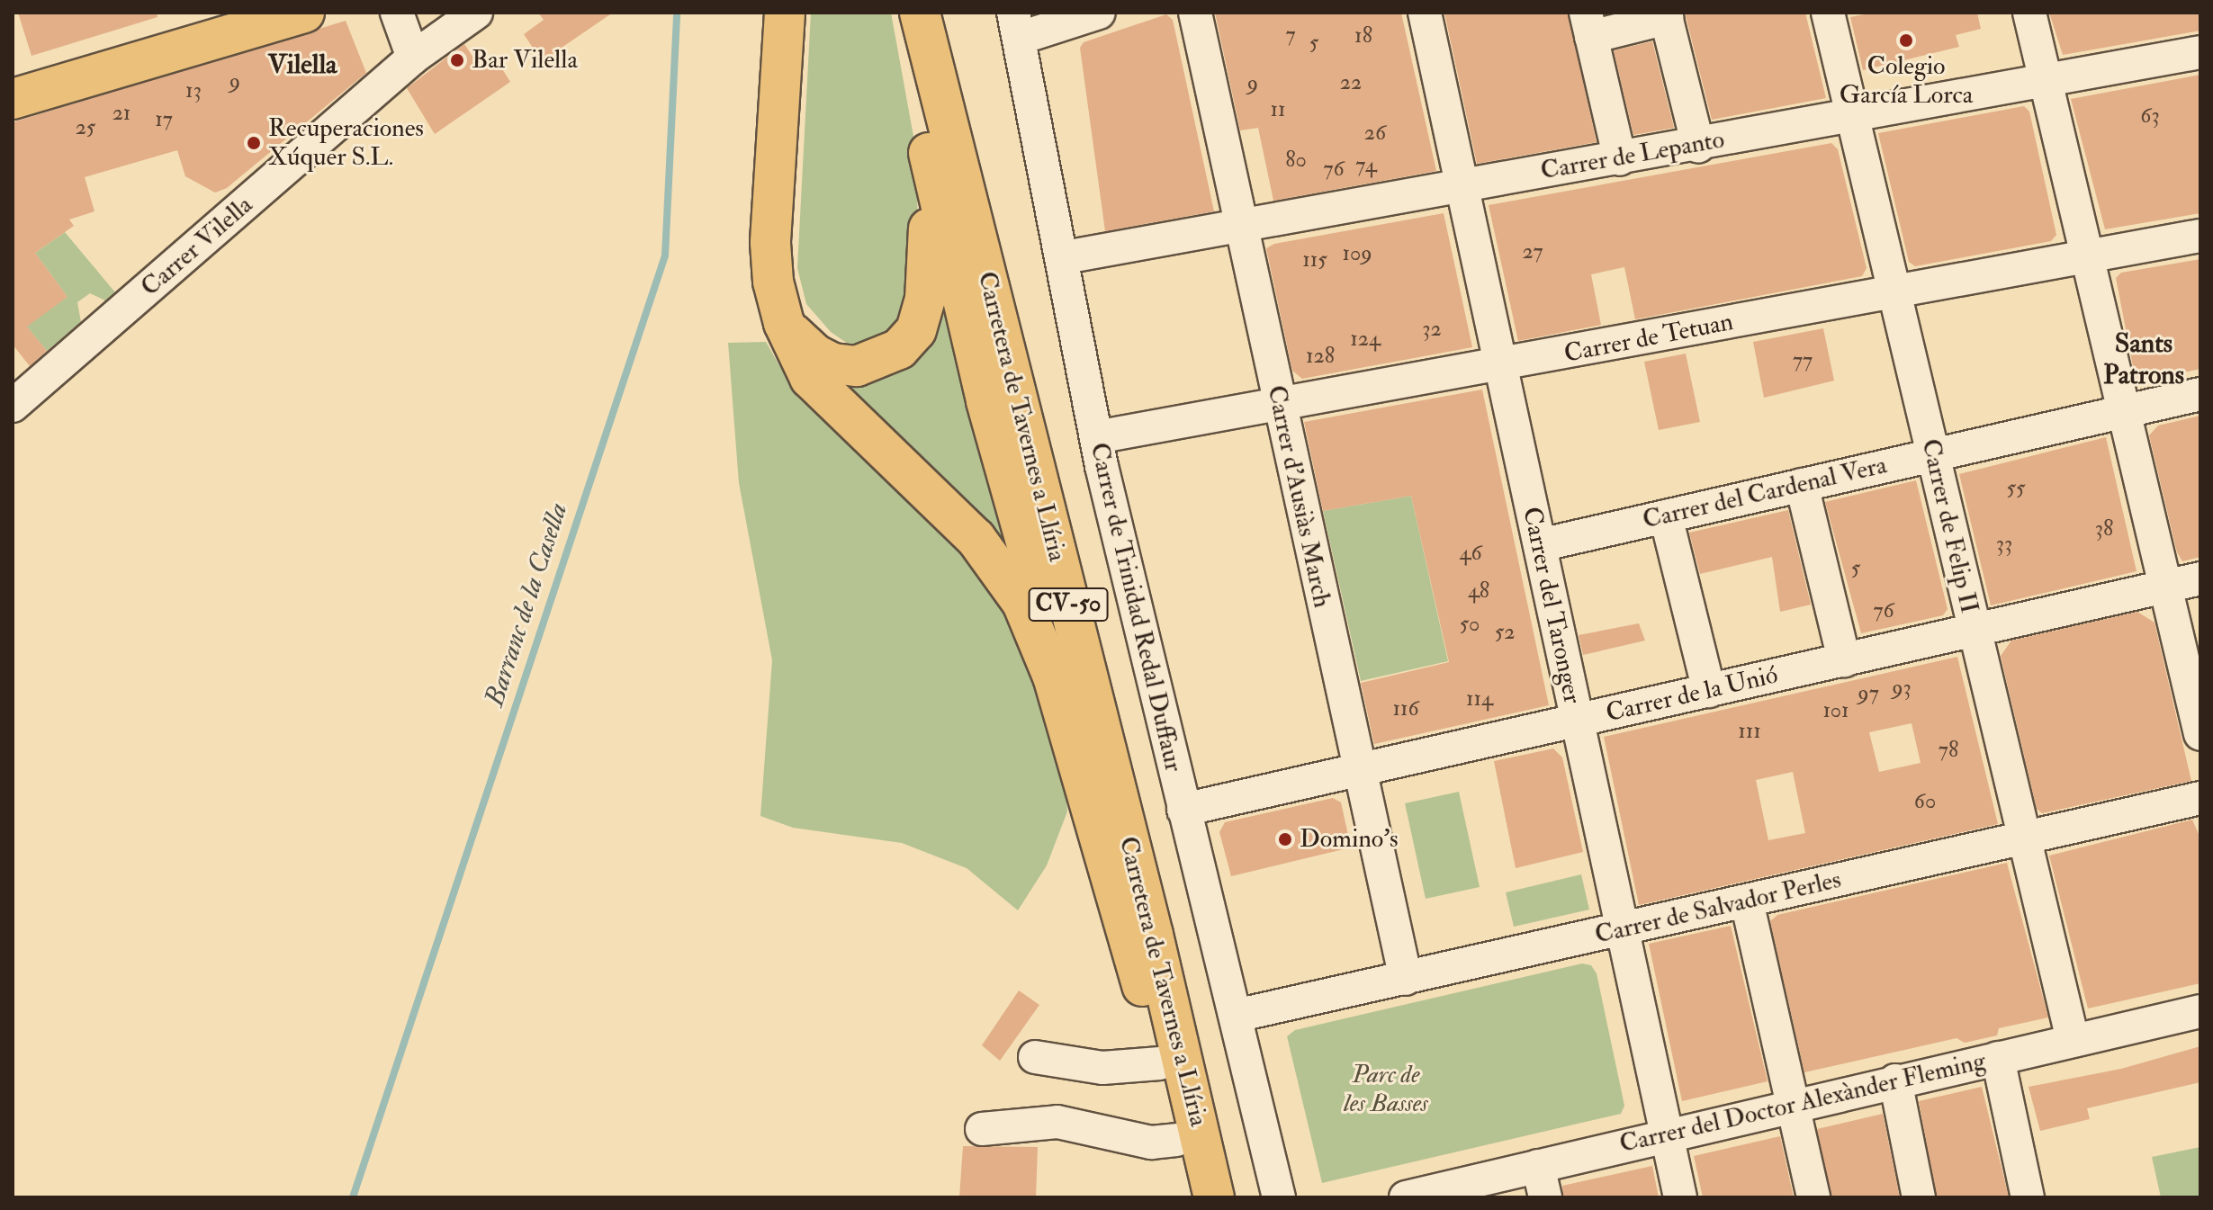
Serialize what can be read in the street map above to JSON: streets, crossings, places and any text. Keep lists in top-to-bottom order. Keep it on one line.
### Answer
{"streets":{"main road":["Carretera de Tavernes a Llíria","CV-50"],"street":["Carrer de Lepanto","Carrer Vilella","Carrer de Tetuan","Carrer del Cardenal Vera","Carrer d'Ausiàs March","Carrer de Felip II","Carrer del Taronger","Carrer de Trinidad Redal Duffaur","Carrer de la Unió","Carrer de Salvador Perles","Carrer del Doctor Alexànder Fleming"]},"crossings":[["Carrer de Lepanto","Carrer d'Ausiàs March"],["Carrer de Lepanto","Carrer de Felip II"],["Carrer de Lepanto","Carrer del Taronger"],["Carrer de Lepanto","Carrer de Trinidad Redal Duffaur"],["Carrer de Tetuan","Carrer d'Ausiàs March"],["Carrer de Tetuan","Carrer de Felip II"],["Carrer de Tetuan","Carrer del Taronger"],["Carrer de Tetuan","Carrer de Trinidad Redal Duffaur"],["Carrer del Cardenal Vera","Carrer de Felip II"],["Carrer del Cardenal Vera","Carrer del Taronger"],["Carrer d'Ausiàs March","Carrer de la Unió"],["Carrer d'Ausiàs March","Carrer de Salvador Perles"],["Carrer de Felip II","Carrer de la Unió"],["Carrer de Felip II","Carrer de Salvador Perles"],["Carrer de Felip II","Carrer del Doctor Alexànder Fleming"],["Carrer del Taronger","Carrer de la Unió"],["Carrer del Taronger","Carrer de Salvador Perles"],["Carrer del Taronger","Carrer del Doctor Alexànder Fleming"],["Carrer de Trinidad Redal Duffaur","Carrer de la Unió"],["Carrer de Trinidad Redal Duffaur","Carrer de Salvador Perles"]],"districts":["Vilella","Sants Patrons"],"water":["Barranc de la Casella"],"parks":["Parc de les Basses"],"places":["Colegio García Lorca","Bar Vilella","Recuperaciones Xúquer S.L.","Domino's"],"house_numbers":["7","18","5","9","22","9","13","11","21","63","17","25","26","80","74","76","27","109","115","32","124","128","77","55","38","33","46","5","48","76","50","52","93","97","114","116","101","111","78","60"]}
